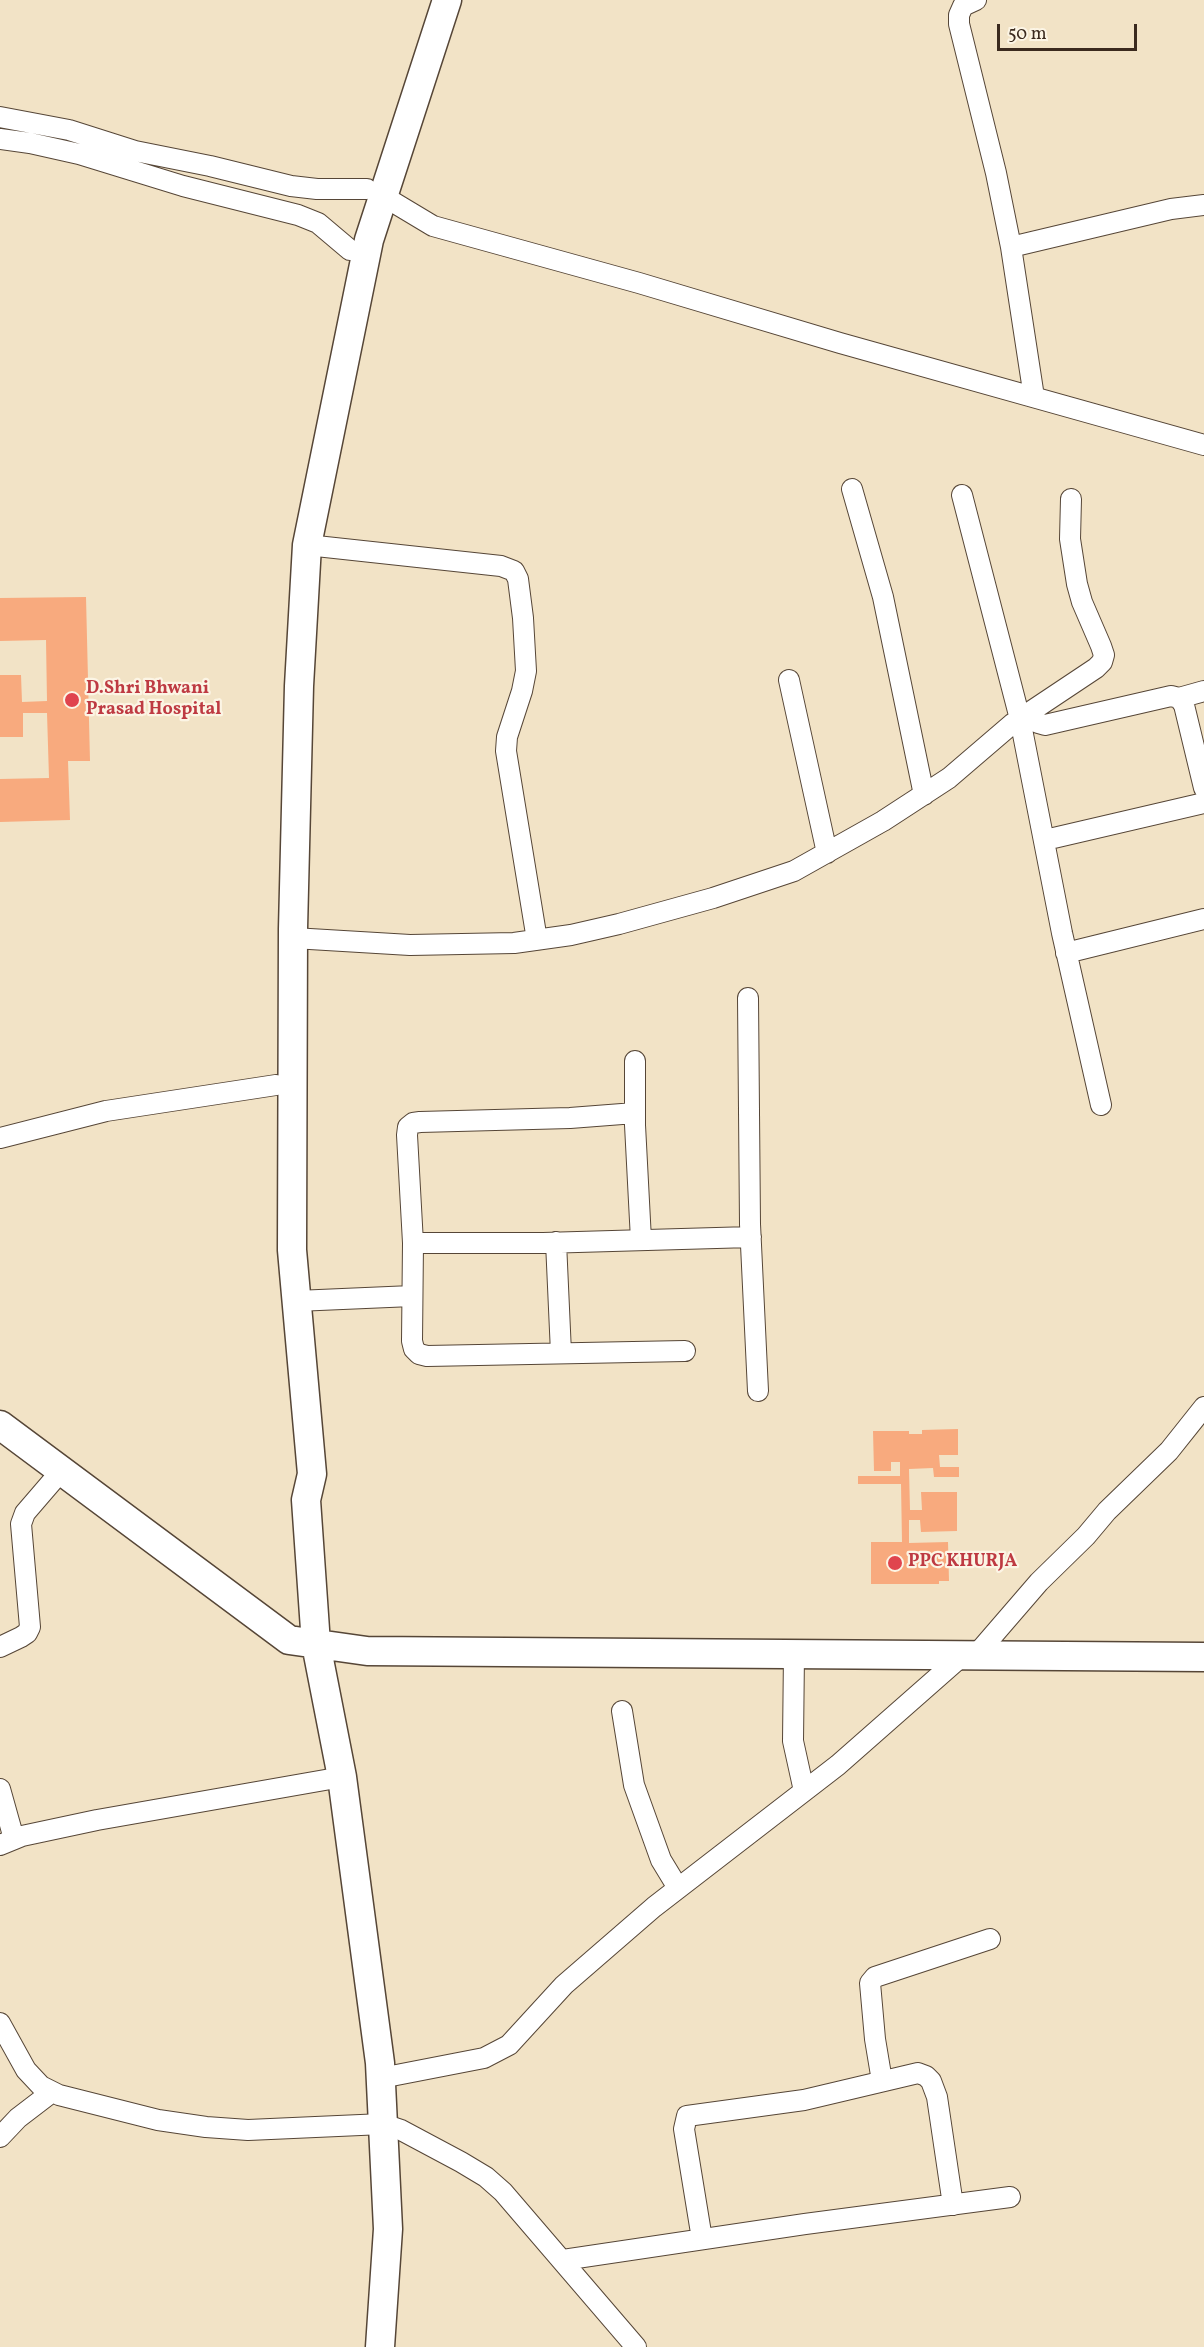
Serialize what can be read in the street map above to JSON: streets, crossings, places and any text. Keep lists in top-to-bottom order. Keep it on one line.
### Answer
{"places":["D.Shri Bhwani Prasad Hospital","PPC KHURJA"],"scale_bar":"50 m"}
